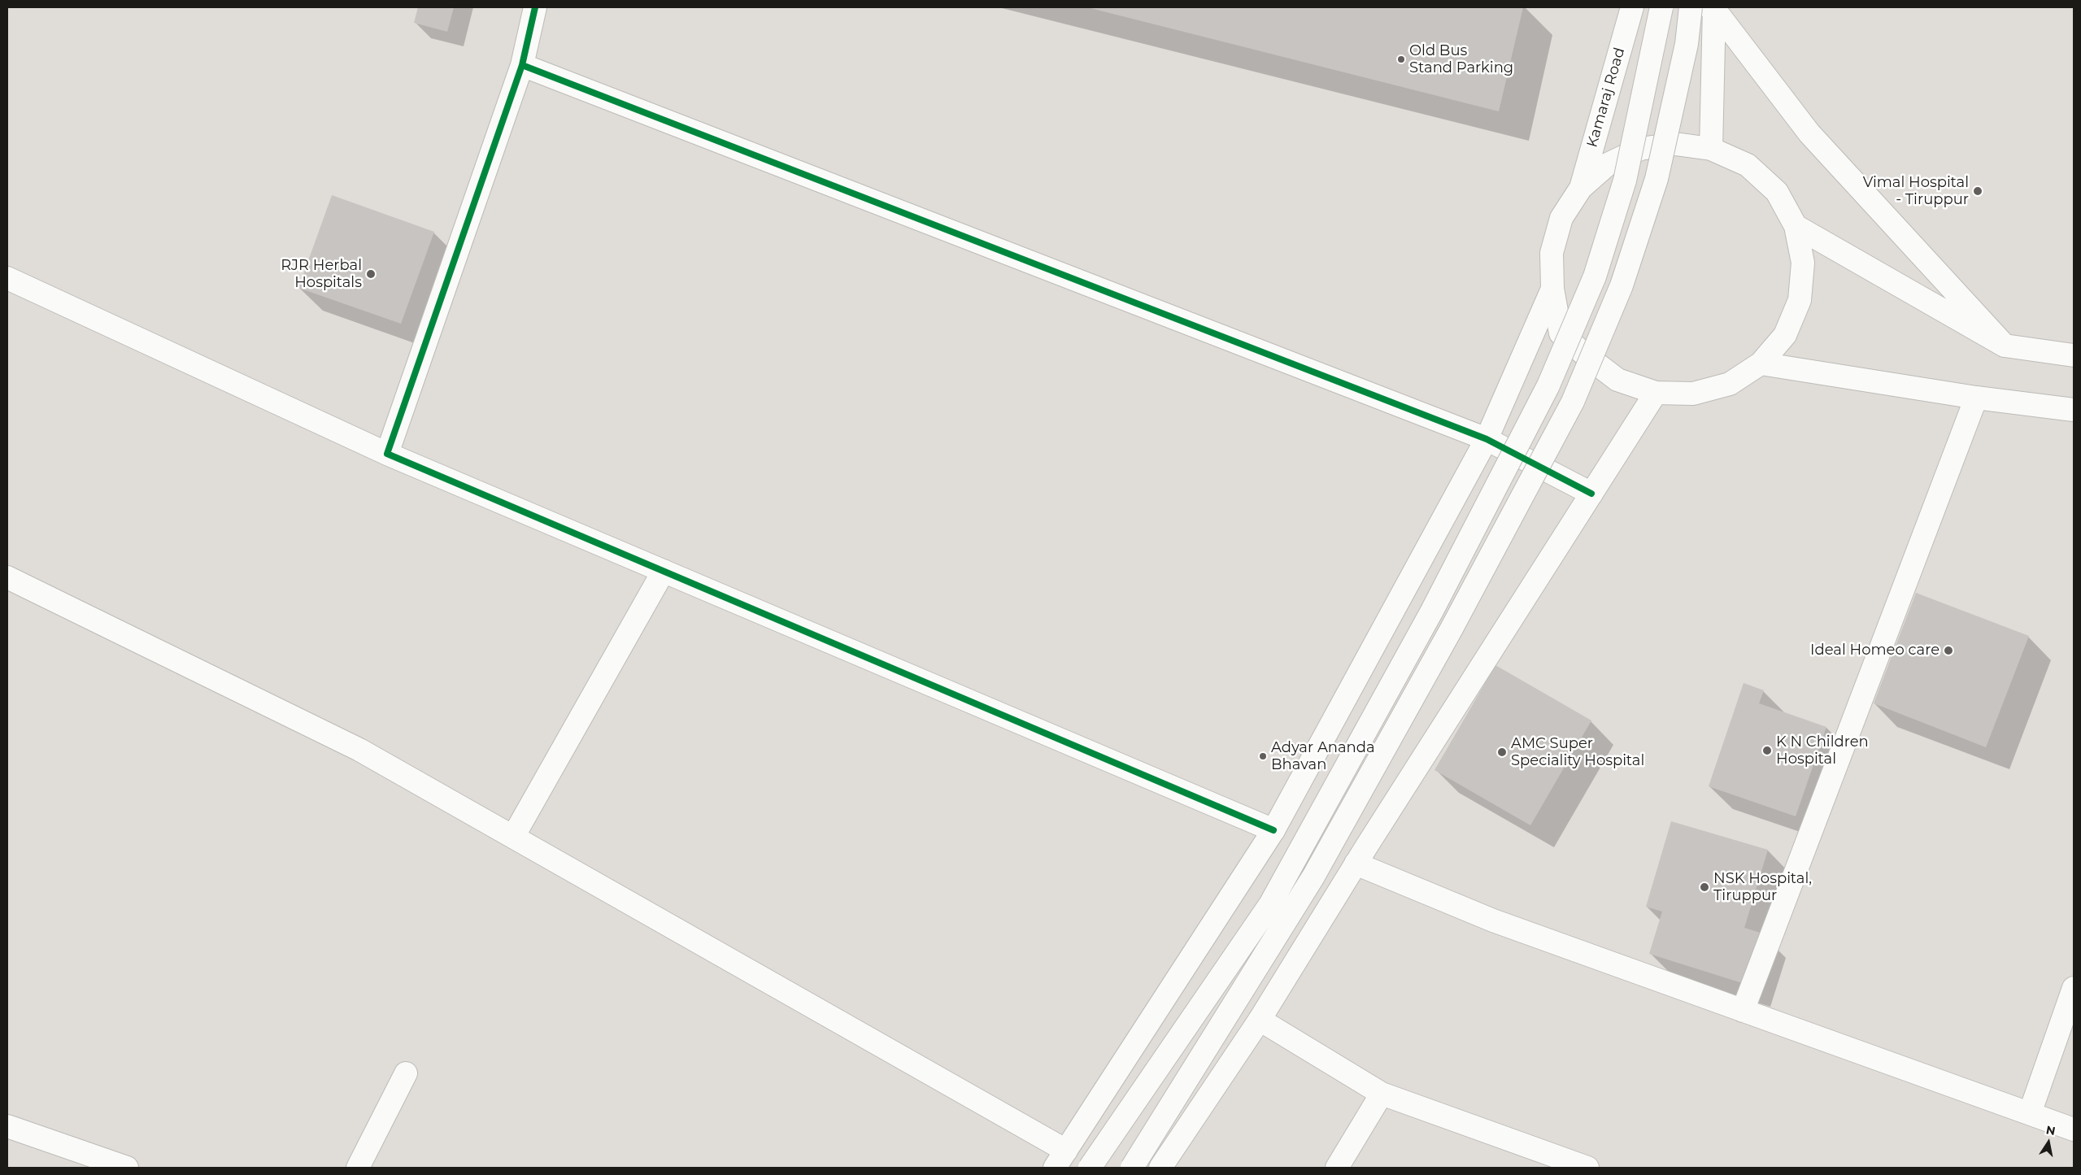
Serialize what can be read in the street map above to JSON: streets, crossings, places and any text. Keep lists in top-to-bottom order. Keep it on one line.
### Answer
{"streets":{"main road":["Kamaraj Road"]},"places":["Old Bus Stand Parking","Vimal Hospital - Tiruppur","RJR Herbal Hospitals","Ideal Homeo care","K N Children Hospital","AMC Super Speciality Hospital","Adyar Ananda Bhavan","NSK Hospital, Tiruppur"],"north":"top"}
